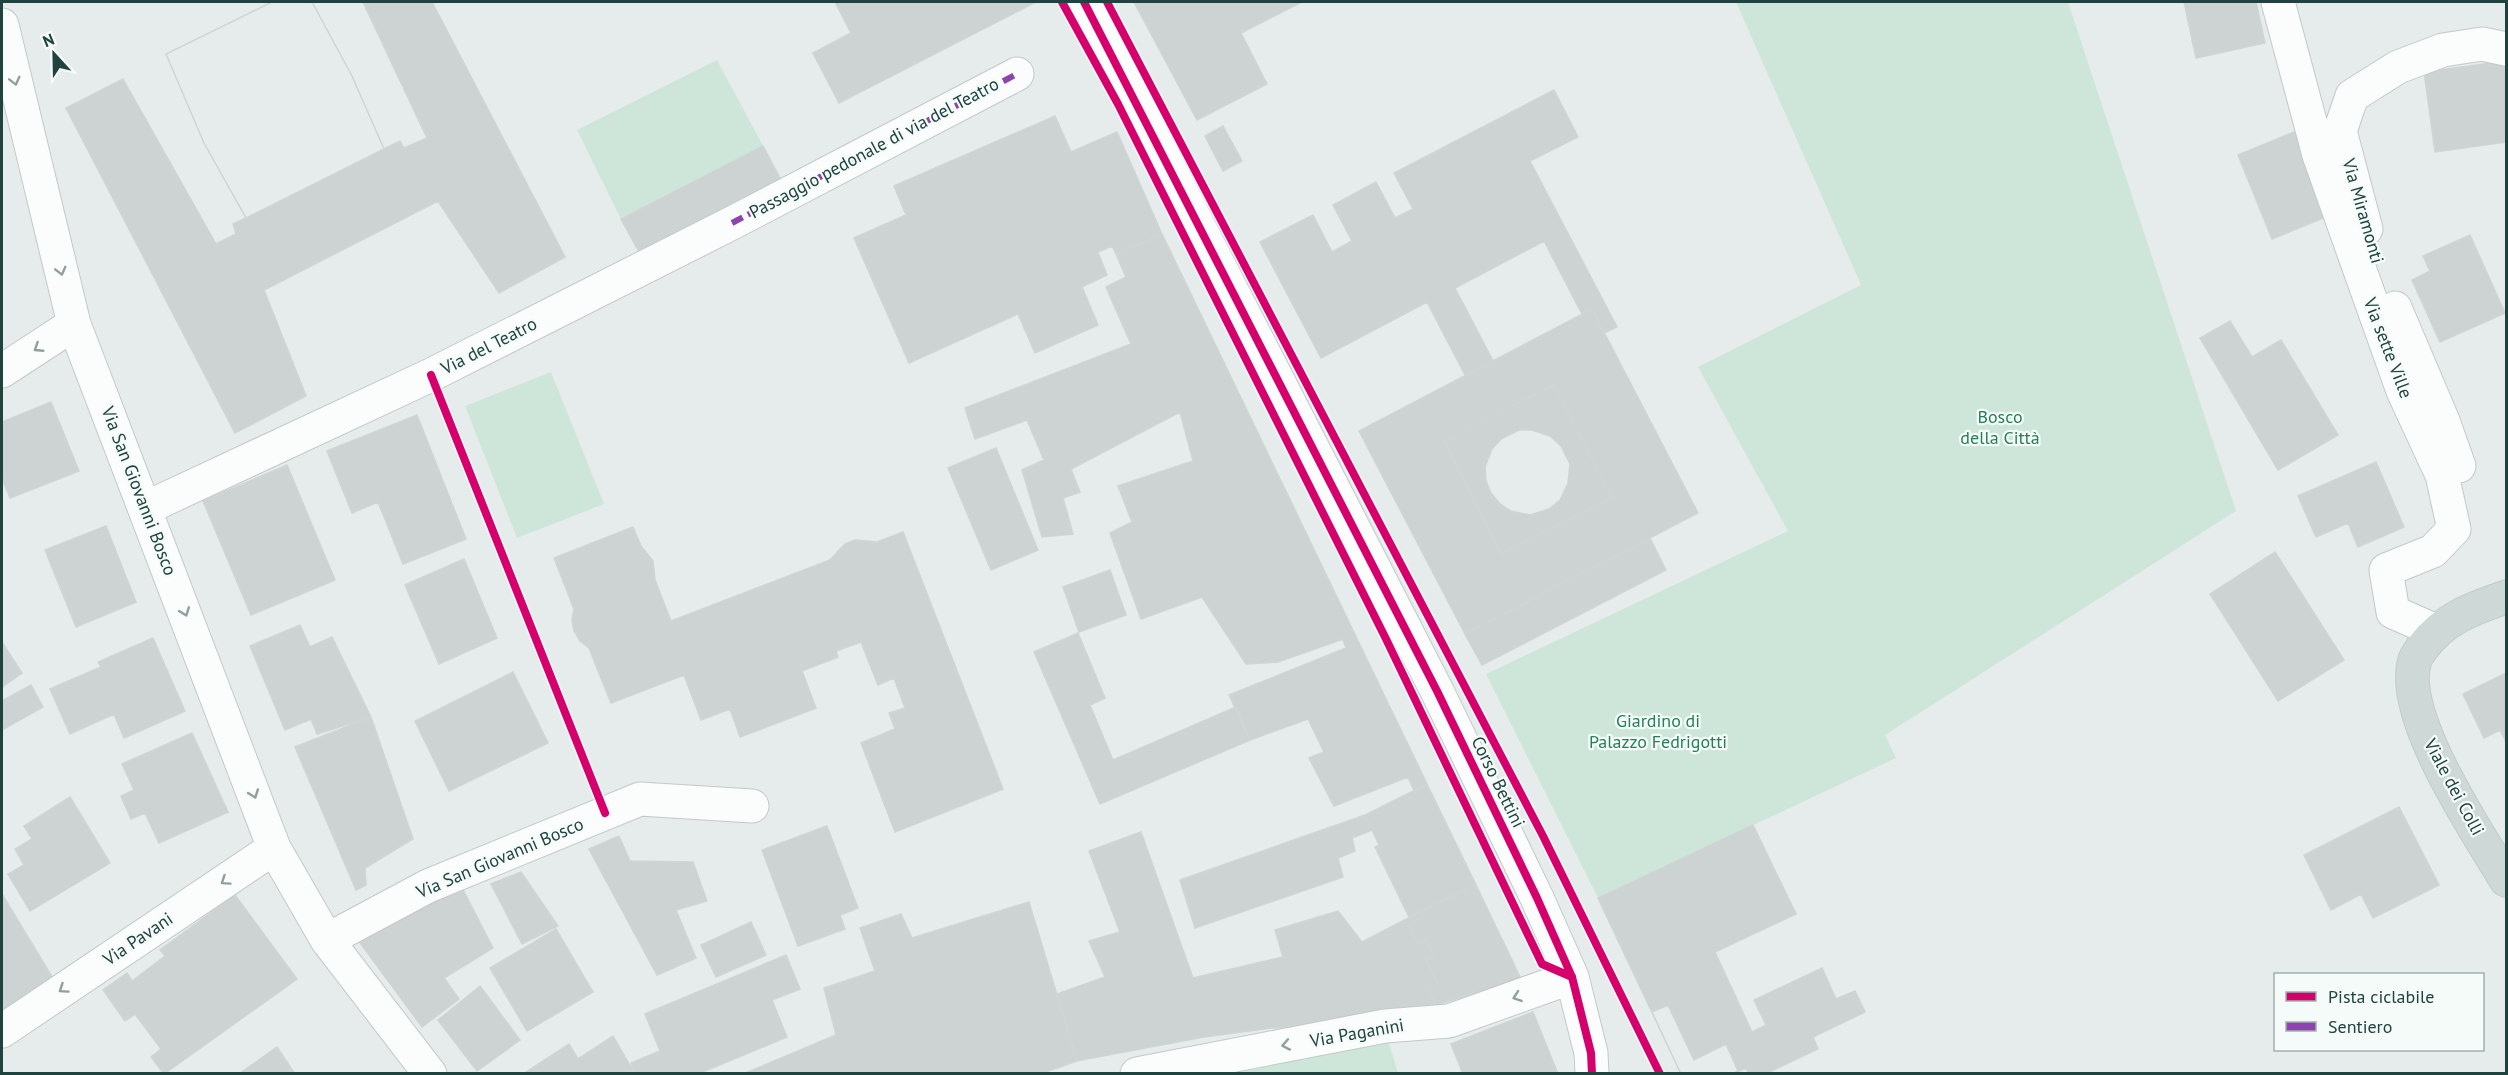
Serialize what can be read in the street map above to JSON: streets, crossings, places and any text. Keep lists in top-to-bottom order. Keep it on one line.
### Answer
{"streets":{"main road":["Viale dei Colli"],"street":["Passaggio pedonale di via del Teatro","Via Miramonti","Via del Teatro","Via sette Ville","Via San Giovanni Bosco","Corso Bettini","Via Pavani","Via Paganini"]},"crossings":[["Passaggio pedonale di via del Teatro","Via del Teatro"],["Via Miramonti","Via sette Ville"],["Via del Teatro","Via San Giovanni Bosco"],["Via sette Ville","Viale dei Colli"],["Via San Giovanni Bosco","Via Pavani"],["Corso Bettini","Via Paganini"]],"one_way":["Via San Giovanni Bosco","Via Pavani","Via Paganini"],"parks":["Bosco della Città","Giardino di Palazzo Fedrigotti"],"legend":["Pista ciclabile","Sentiero"],"north":"top"}
